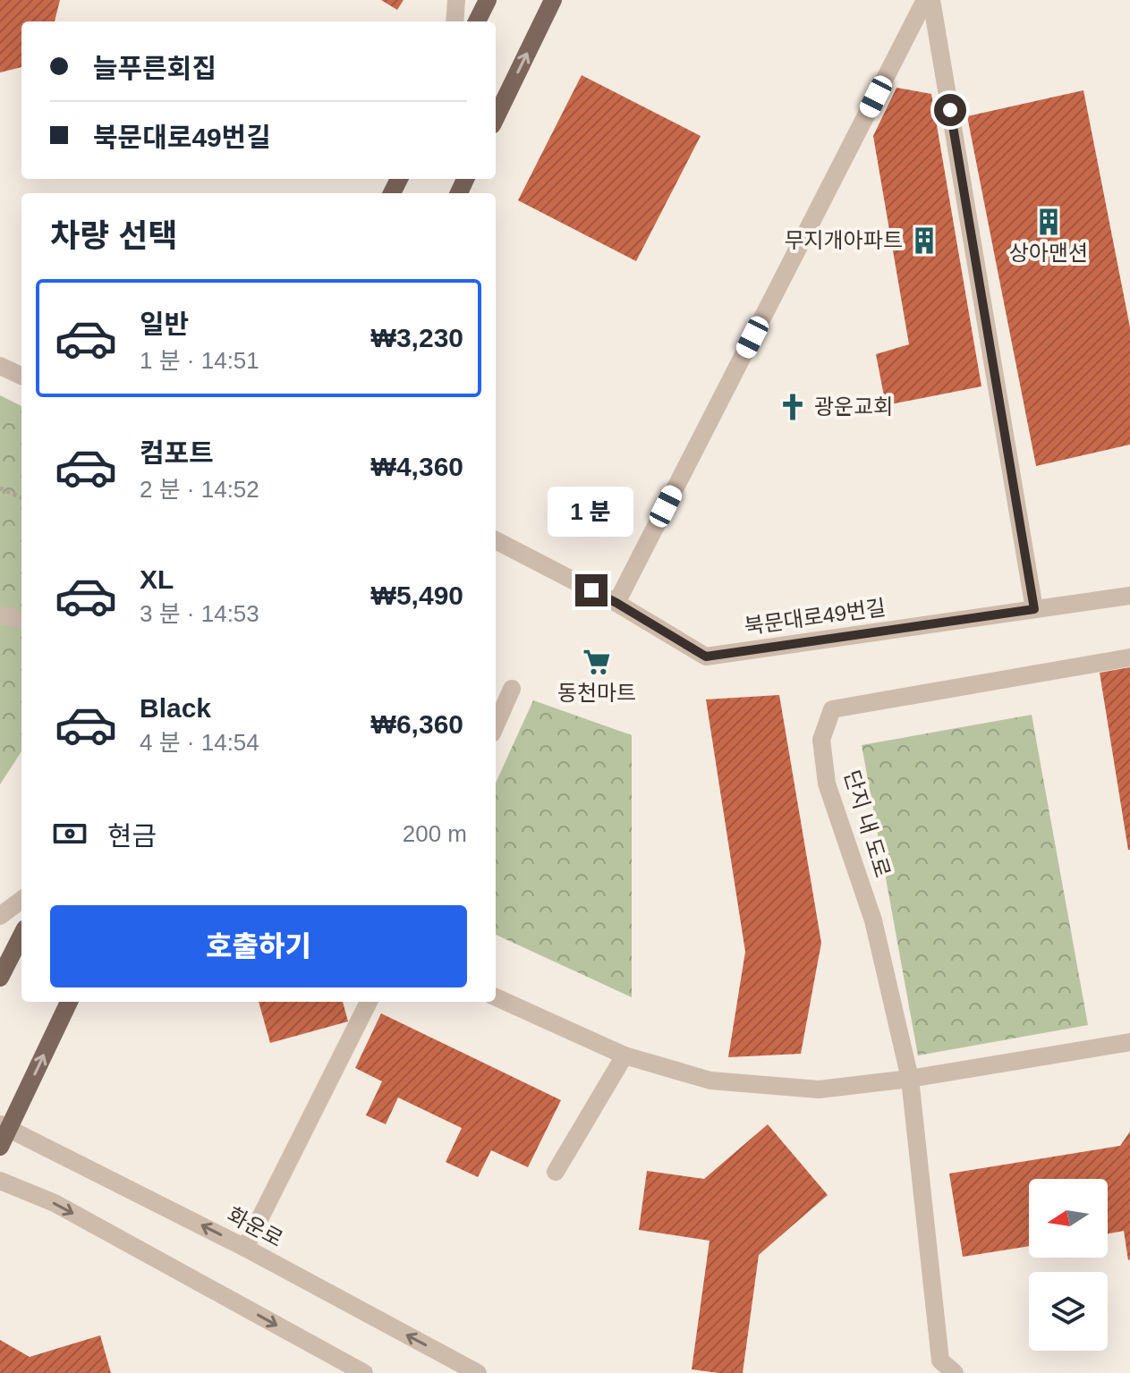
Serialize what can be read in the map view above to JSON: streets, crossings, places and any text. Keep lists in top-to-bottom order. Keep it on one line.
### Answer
{"streets":{"street":["북문대로49번길","단지 내 도로","화운로"]},"places":{"building":["상아맨션","무지개아파트"],"church":["광운교회"],"supermarket":["동천마트"]},"north":"left","page":{"banner":["늘푸른회집","북문대로49번길"],"heading":"차량 선택","list":[{"name":"일반","note":"1 분 · 14:51","value":"₩3,230"},{"name":"컴포트","note":"2 분 · 14:52","value":"₩4,360"},{"name":"XL","note":"3 분 · 14:53","value":"₩5,490"},{"name":"Black","note":"4 분 · 14:54","value":"₩6,360"}],"bubble":"1 분","pay":["현금","200 m"],"buttons":"호출하기"}}
